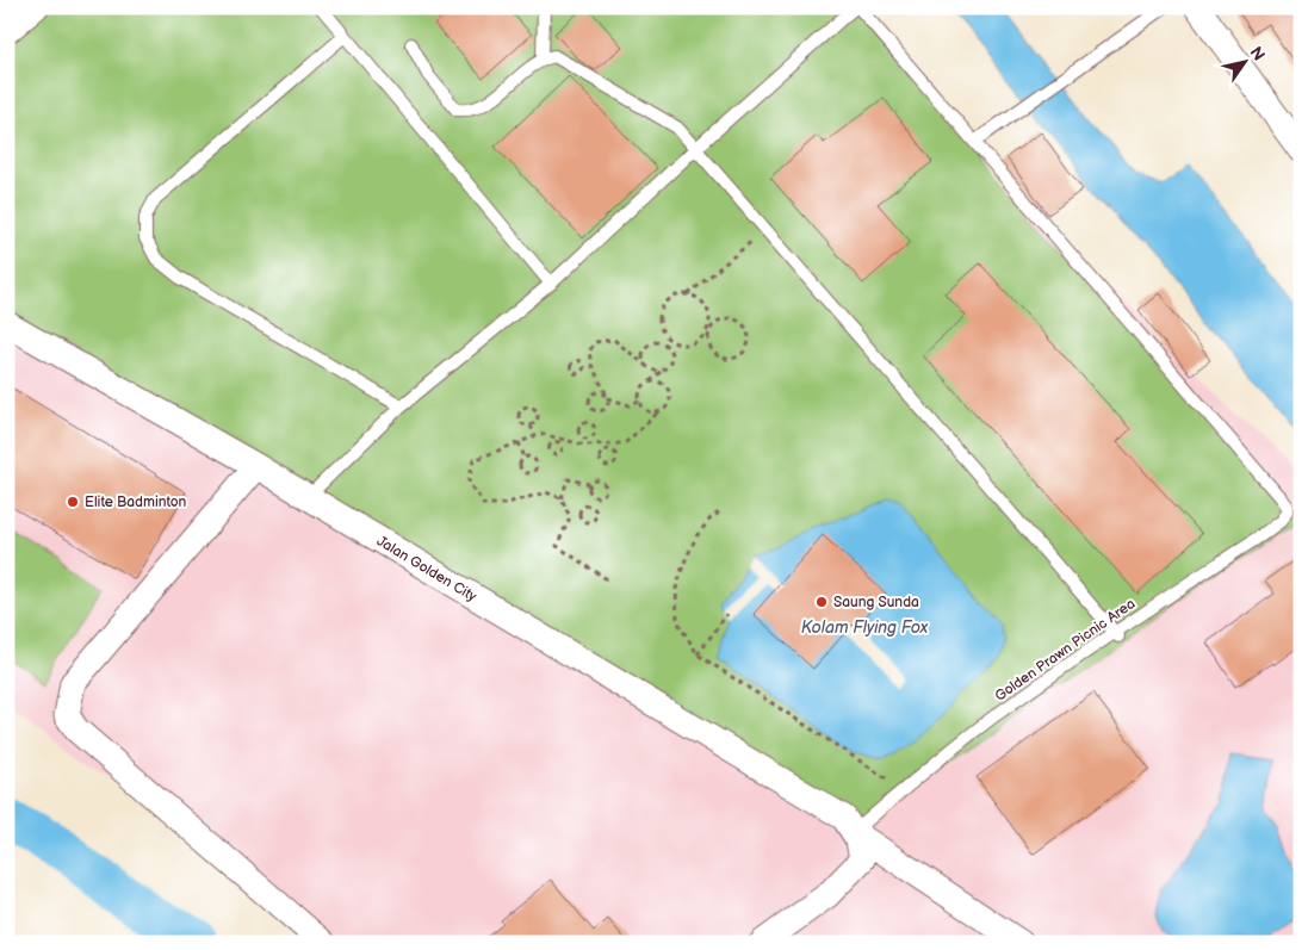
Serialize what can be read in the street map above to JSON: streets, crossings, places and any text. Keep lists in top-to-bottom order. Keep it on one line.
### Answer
{"streets":{"street":["Jalan Golden City"],"lane":["Golden Prawn Picnic Area"]},"crossings":[["Jalan Golden City","Golden Prawn Picnic Area"]],"water":["Kolam Flying Fox"],"places":["Elite Badminton","Saung Sunda"],"north":"top right"}
